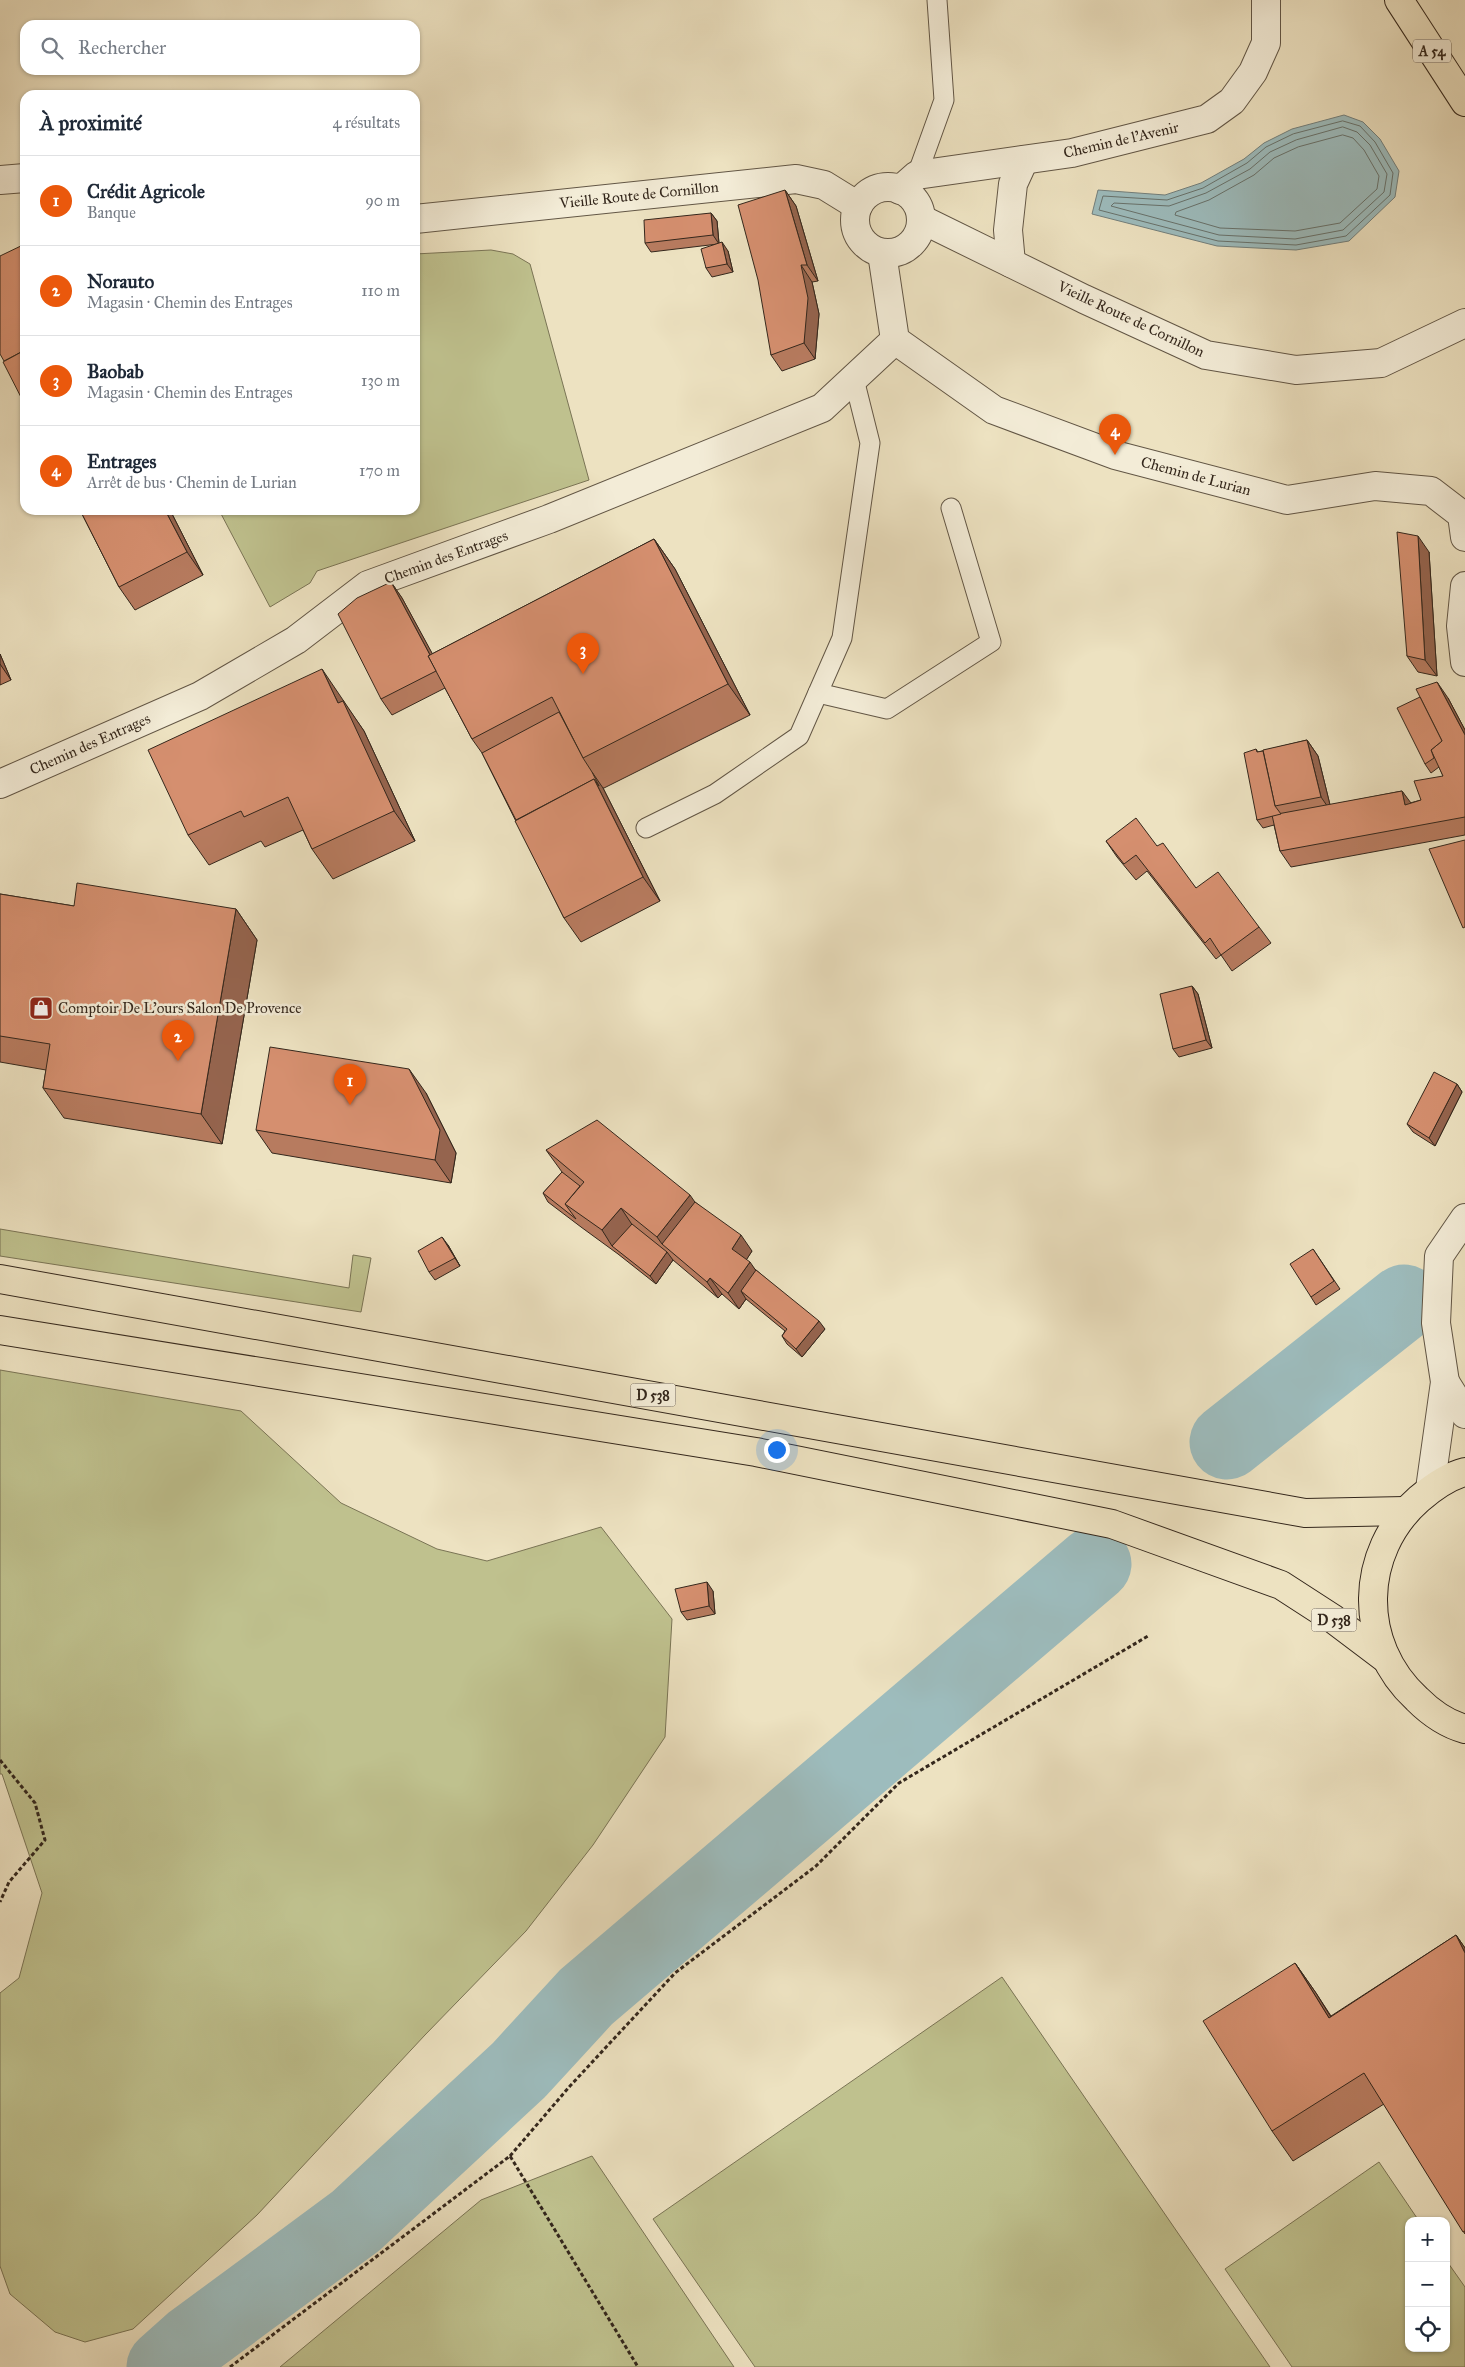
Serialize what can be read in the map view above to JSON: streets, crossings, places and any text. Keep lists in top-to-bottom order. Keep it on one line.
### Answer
{"streets":{"main road":["A 54","D 538"],"street":["Chemin de l'Avenir","Vieille Route de Cornillon","Chemin de Lurian","Chemin des Entrages"]},"crossings":[["Chemin de l'Avenir","Vieille Route de Cornillon"],["Chemin de Lurian","Chemin des Entrages"]],"places":{"shop":["Comptoir De L'ours Salon De Provence"]},"page":{"search":"Rechercher","heading":["À proximité","4 résultats"],"list":[{"mark":"1","name":"Crédit Agricole","note":"Banque","value":"90 m"},{"mark":"2","name":"Norauto","note":"Magasin · Chemin des Entrages","value":"110 m"},{"mark":"3","name":"Baobab","note":"Magasin · Chemin des Entrages","value":"130 m"},{"mark":"4","name":"Entrages","note":"Arrêt de bus · Chemin de Lurian","value":"170 m"}],"pins":["4","3","2","1"],"map_buttons":["+","−"]}}
